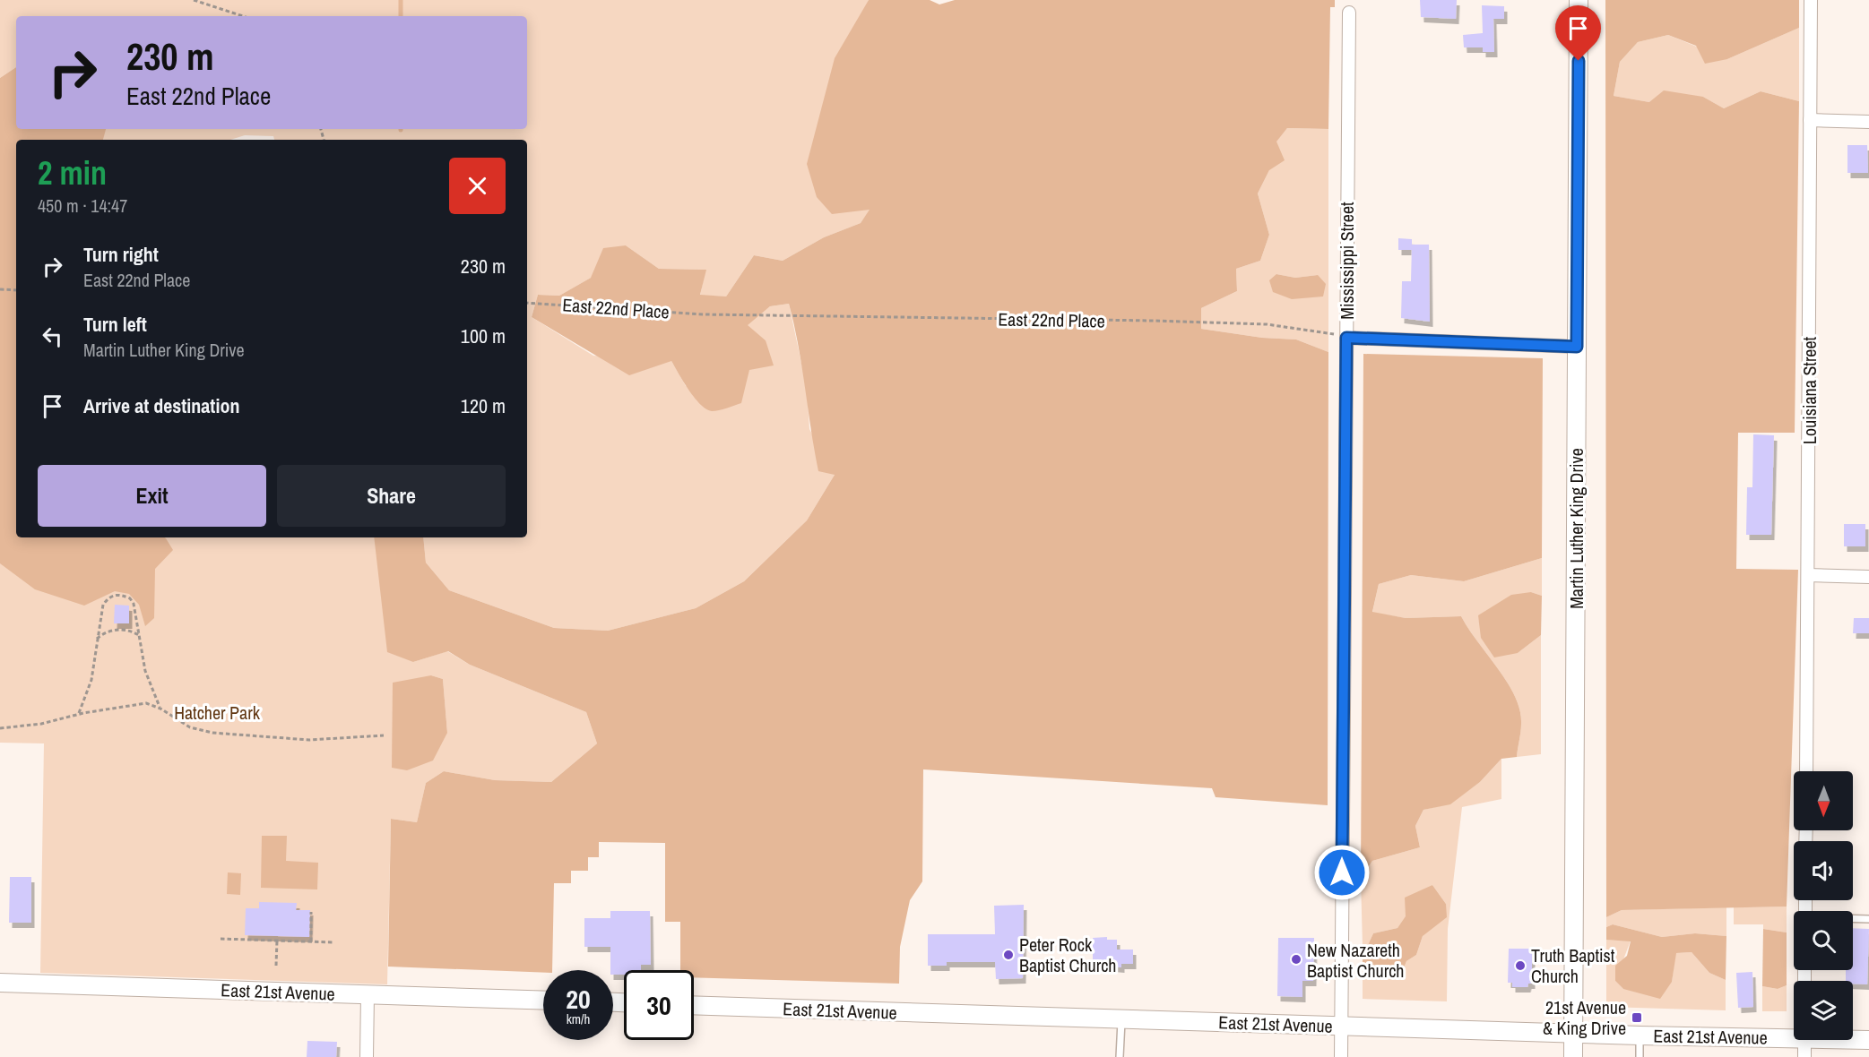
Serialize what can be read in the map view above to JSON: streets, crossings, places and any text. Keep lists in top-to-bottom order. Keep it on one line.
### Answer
{"streets":{"street":["Mississippi Street","Louisiana Street","Martin Luther King Drive","East 21st Avenue"],"path":["East 22nd Place"]},"crossings":[["Mississippi Street","East 22nd Place"],["Mississippi Street","East 21st Avenue"],["Martin Luther King Drive","East 21st Avenue"]],"parks":["Hatcher Park"],"places":{"other":["Peter Rock Baptist Church","New Nazareth Baptist Church","Truth Baptist Church"],"transit":["21st Avenue & King Drive"]},"north":"bottom","page":{"turn":["230 m","East 22nd Place"],"heading":["2 min","450 m · 14:47"],"list":[{"name":"Turn right","note":"East 22nd Place","value":"230 m"},{"name":"Turn left","note":"Martin Luther King Drive","value":"100 m"},{"name":"Arrive at destination","value":"120 m"}],"buttons":["Exit","Share"],"speed":"20 km/h","limit":"30"}}
